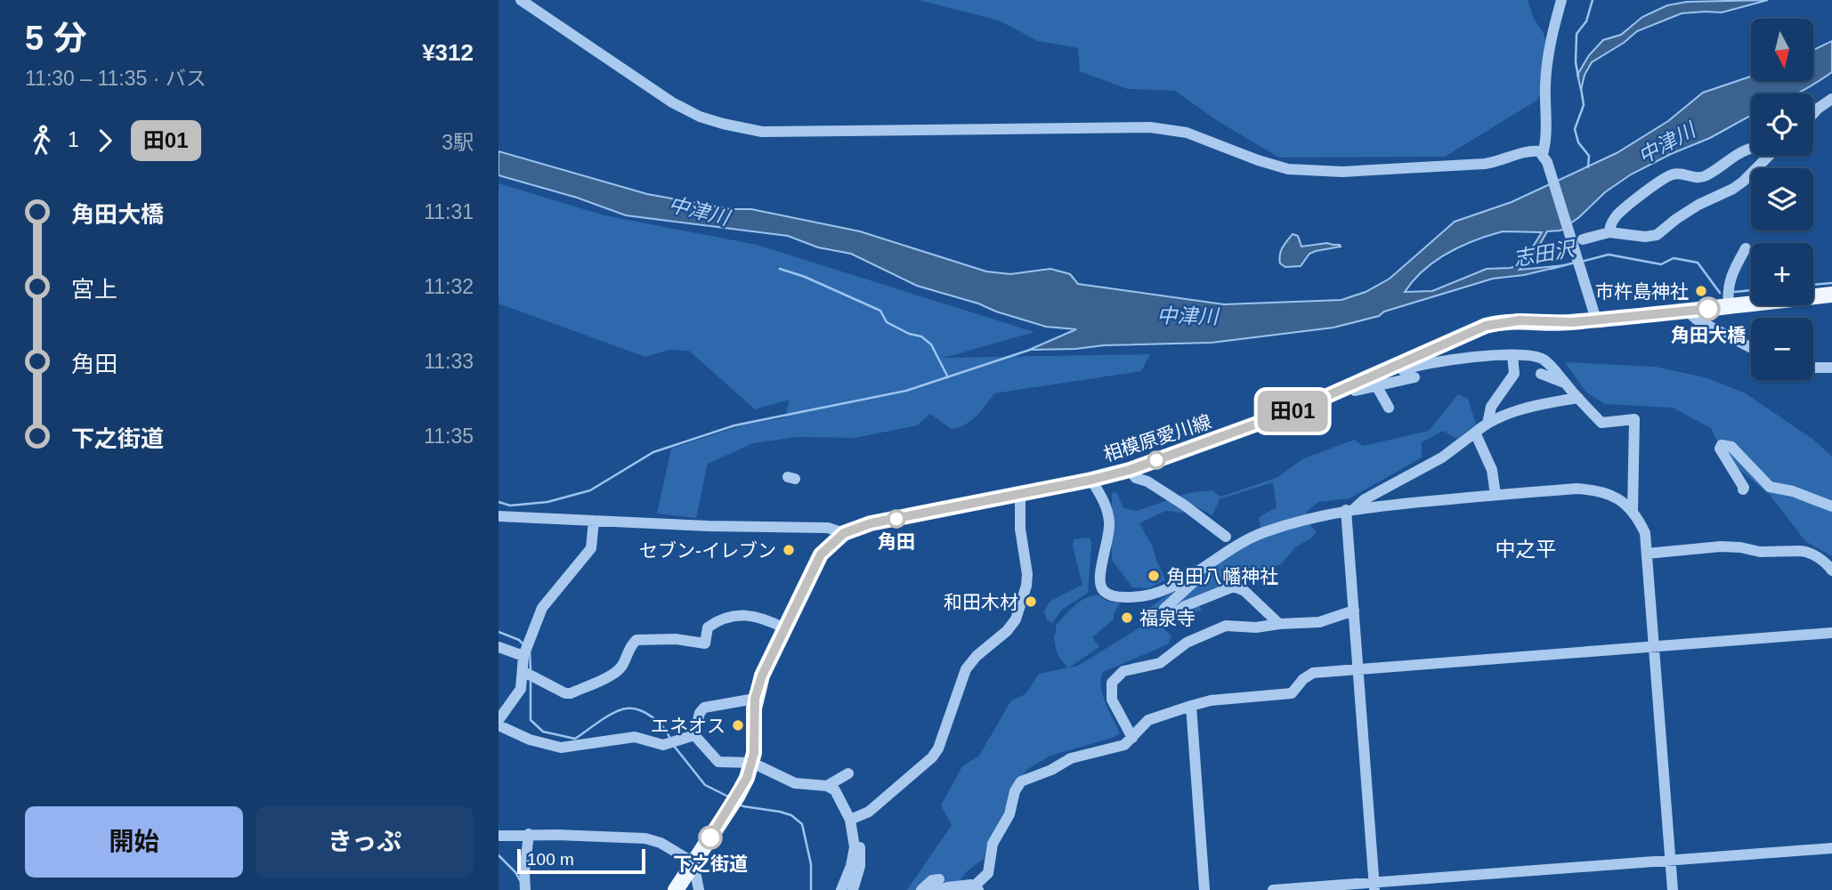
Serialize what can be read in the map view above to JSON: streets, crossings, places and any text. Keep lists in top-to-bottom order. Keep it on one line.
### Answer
{"streets":{"main road":["相模原愛川線"]},"districts":["中之平"],"water":["中津川","志田沢"],"places":["市杵島神社","角田大橋","角田","セブン-イレブン","角田八幡神社","和田木材","福泉寺","エネオス","下之街道"],"lines":["bus line 田01"],"scale_bar":"100 m","north":"bottom","page":{"heading":["5 分","11:30 – 11:35 · バス","¥312"],"on_map":"田01","map_buttons":["+","−"],"legs":["1","田01","3駅"],"list":[{"name":"角田大橋","value":"11:31"},{"name":"宮上","value":"11:32"},{"name":"角田","value":"11:33"},{"name":"下之街道","value":"11:35"}],"buttons":["開始","きっぷ"],"scale":"100 m"}}
